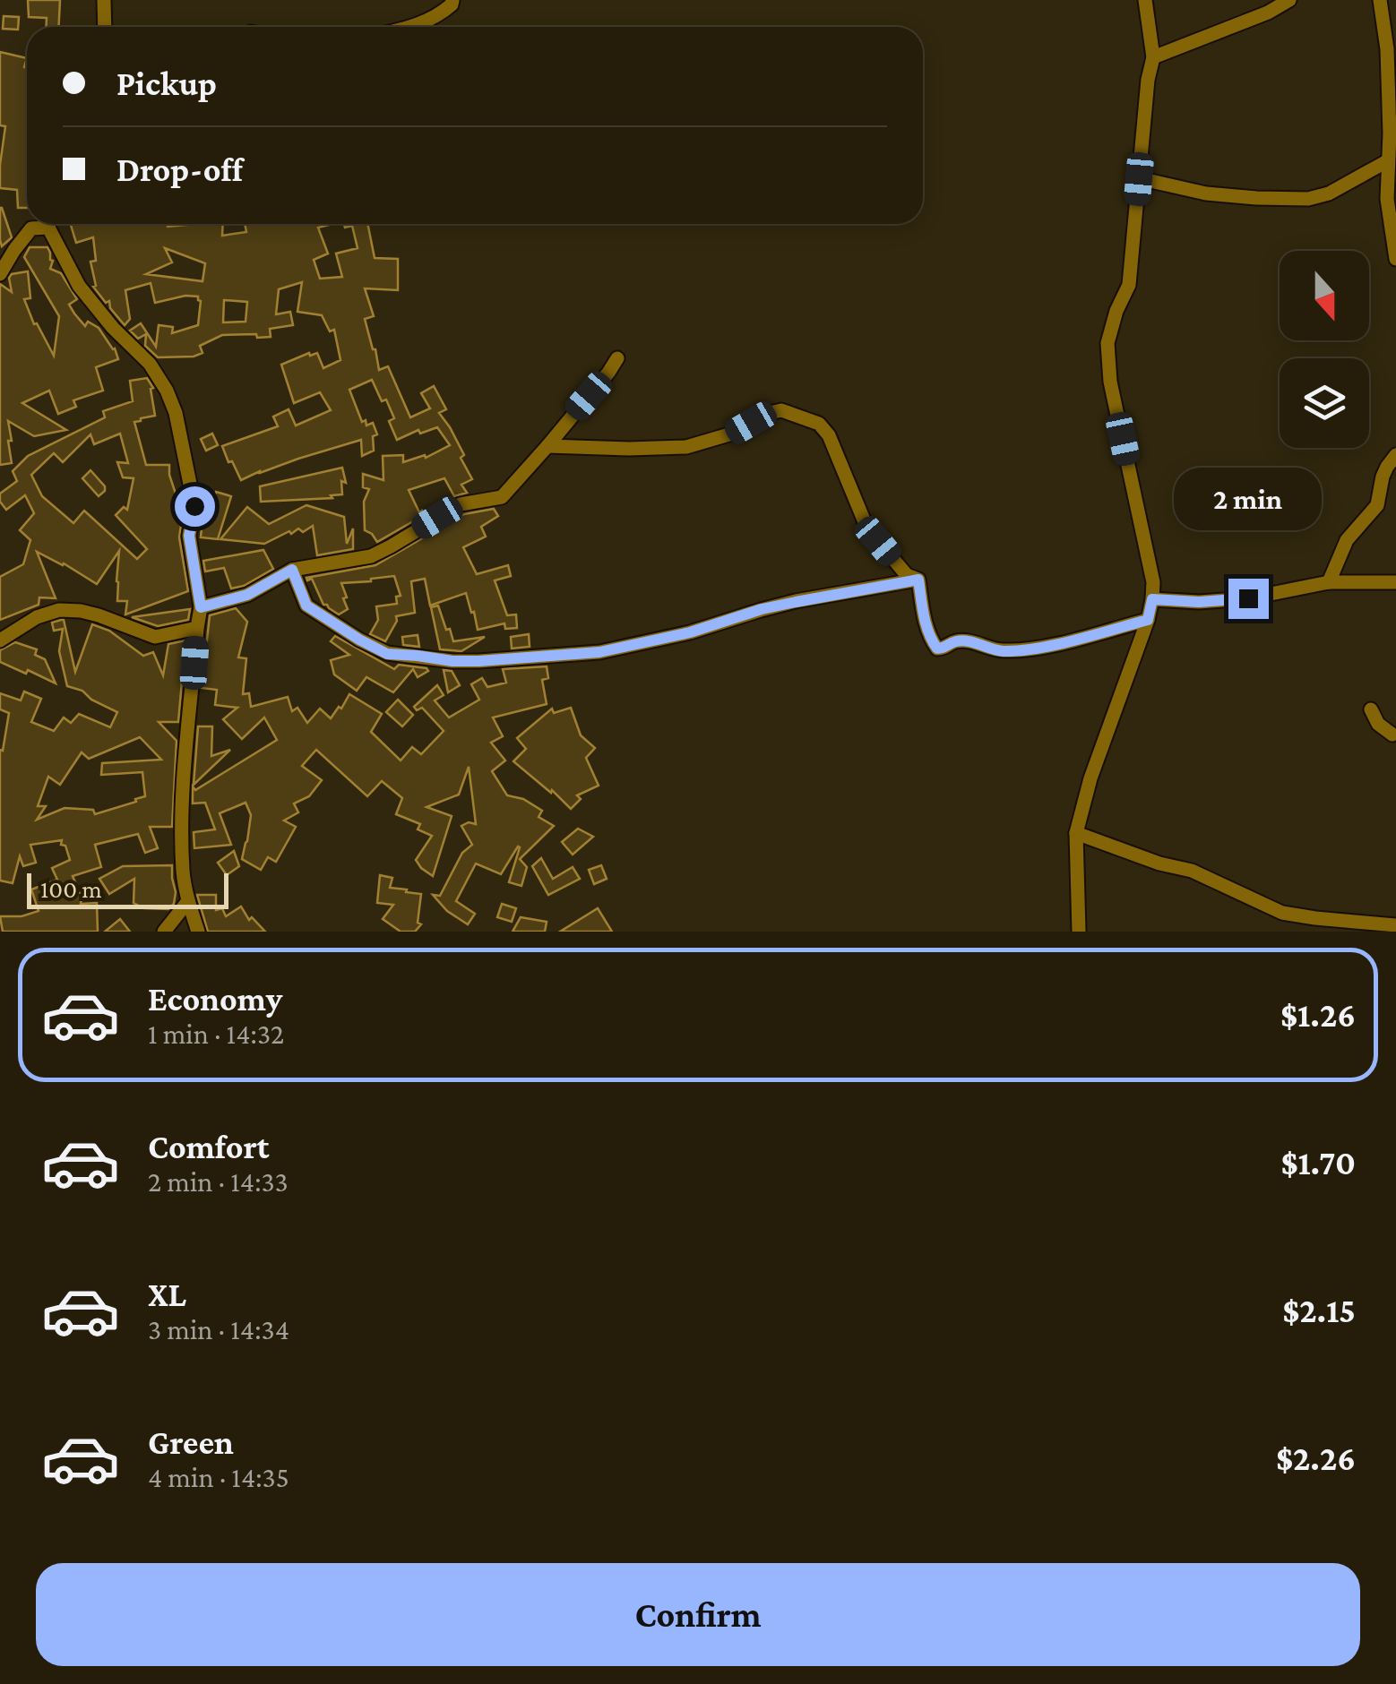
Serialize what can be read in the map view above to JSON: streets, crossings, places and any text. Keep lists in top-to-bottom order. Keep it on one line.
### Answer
{"scale_bar":"100 m","north":"bottom","page":{"banner":["Pickup","Drop-off"],"bubble":"2 min","scale":"100 m","list":[{"name":"Economy","note":"1 min · 14:32","value":"$1.26"},{"name":"Comfort","note":"2 min · 14:33","value":"$1.70"},{"name":"XL","note":"3 min · 14:34","value":"$2.15"},{"name":"Green","note":"4 min · 14:35","value":"$2.26"}],"buttons":"Confirm"}}
